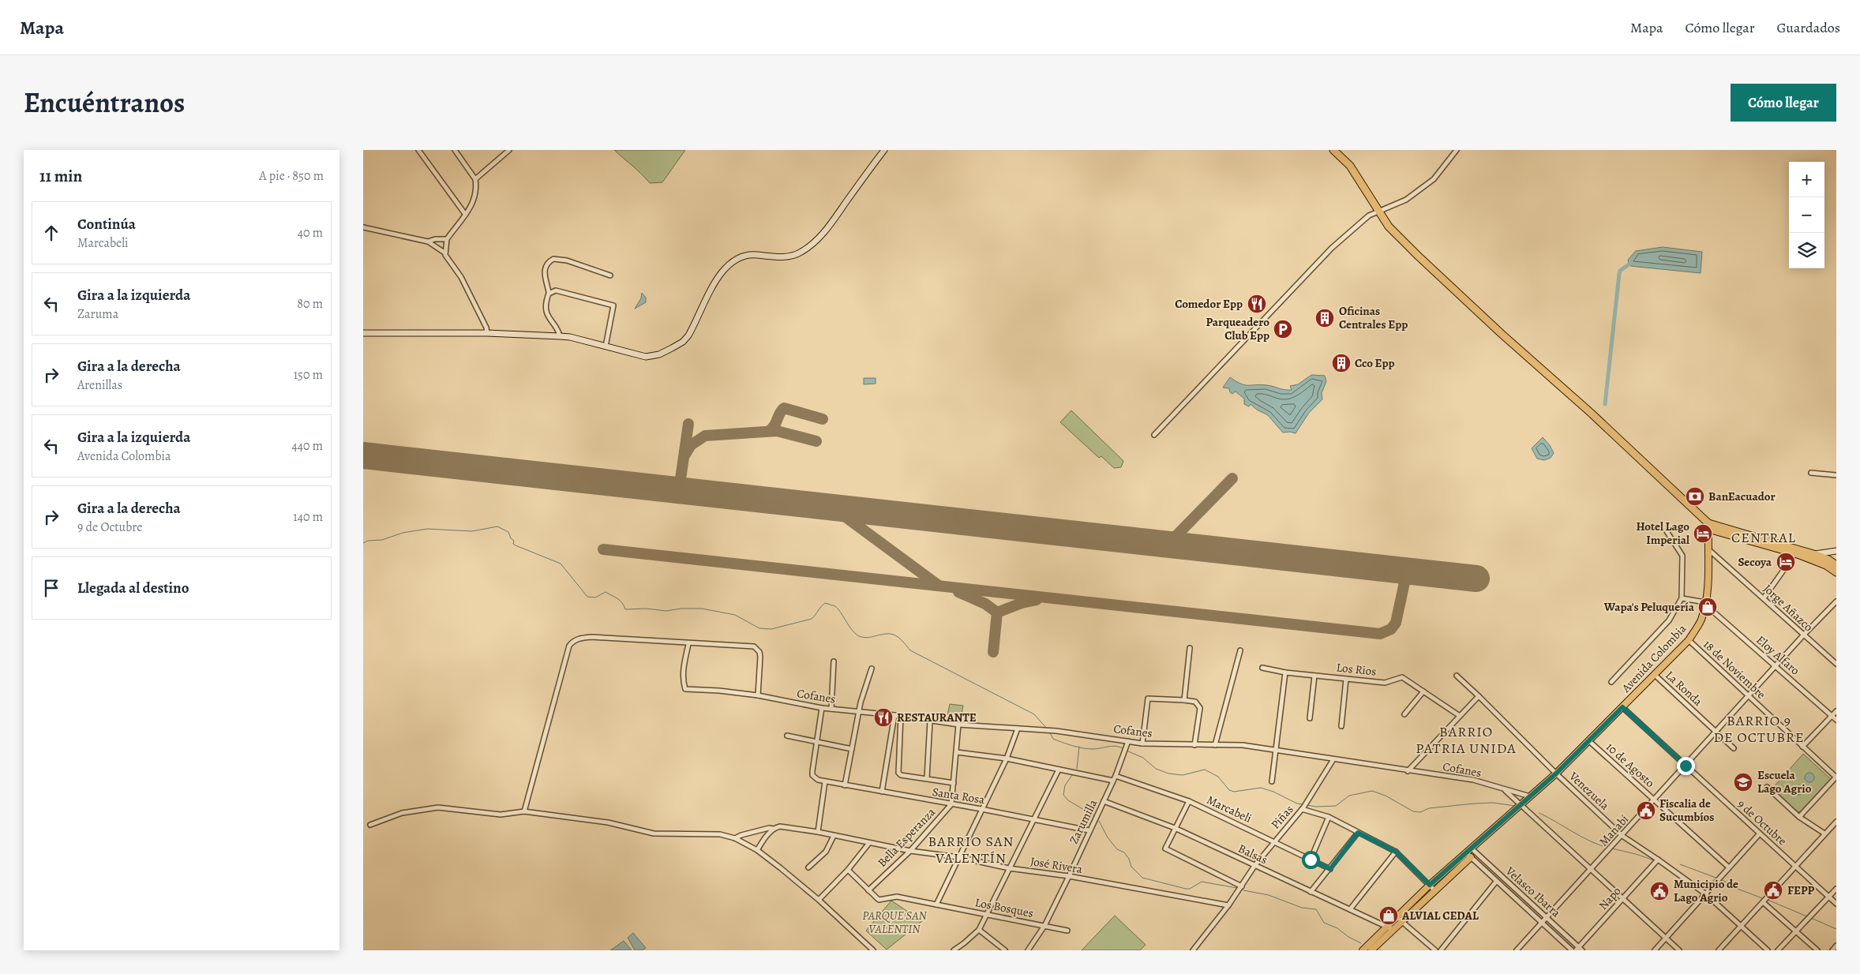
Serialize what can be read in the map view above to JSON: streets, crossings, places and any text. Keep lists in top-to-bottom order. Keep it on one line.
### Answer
{"streets":{"main road":["Avenida Colombia"],"street":["Jorge Añazco","Eloy Alfaro","Los Rios","18 de Noviembre","La Ronda","Cofanes","10 de Agosto","Venezuela","Santa Rosa","Marcabeli","Piñas","Zarumilla","9 de Octubre","Manabí","Bella Esperanza","Balsas","José Rivera","Velasco Ibarra","Napo","Los Bosques"]},"crossings":[["Jorge Añazco","Avenida Colombia"],["Jorge Añazco","Manabí"],["Eloy Alfaro","Avenida Colombia"],["Eloy Alfaro","Manabí"],["Avenida Colombia","18 de Noviembre"],["Avenida Colombia","La Ronda"],["Avenida Colombia","Cofanes"],["Avenida Colombia","10 de Agosto"],["Avenida Colombia","Venezuela"],["Avenida Colombia","9 de Octubre"],["Avenida Colombia","Balsas"],["Avenida Colombia","Velasco Ibarra"],["18 de Noviembre","Manabí"],["La Ronda","Manabí"],["Cofanes","Piñas"],["Cofanes","Zarumilla"],["Cofanes","Manabí"],["Cofanes","Bella Esperanza"],["Cofanes","Napo"],["10 de Agosto","Manabí"],["Venezuela","Manabí"],["Venezuela","Napo"],["Santa Rosa","Zarumilla"],["Santa Rosa","Bella Esperanza"],["Marcabeli","Piñas"],["Marcabeli","Zarumilla"],["Piñas","Balsas"],["Piñas","José Rivera"],["Zarumilla","Balsas"],["Zarumilla","José Rivera"],["Zarumilla","Los Bosques"],["9 de Octubre","Manabí"],["Manabí","Velasco Ibarra"],["Bella Esperanza","José Rivera"],["Bella Esperanza","Los Bosques"],["Velasco Ibarra","Napo"]],"districts":["CENTRAL","BARRIO 9 DE OCTUBRE","BARRIO PATRIA UNIDA","BARRIO SAN VALENTÍN"],"parks":["PARQUE SAN VALENTIN"],"places":{"restaurant":["Comedor Epp","RESTAURANTE"],"building":["Oficinas Centrales Epp","Cco Epp"],"parking":["Parqueadero Club Epp"],"bank":["BanEacuador"],"hotel":["Hotel Lago Imperial","Secoya"],"shop":["Wapa's Peluquería","ALVIAL CEDAL"],"school or university":["Escuela Lago Agrio"],"public building":["Fiscalia de Sucumbíos","FEPP","Municipio de Lago Agrio"]},"page":{"header":"Mapa","nav":["Mapa","Cómo llegar","Guardados"],"title":"Encuéntranos","buttons":"Cómo llegar","heading":["11 min","A pie · 850 m"],"map_buttons":["+","−"],"list":[["Continúa","Marcabeli","40 m"],["Gira a la izquierda","Zaruma","80 m"],["Gira a la derecha","Arenillas","150 m"],["Gira a la izquierda","Avenida Colombia","440 m"],["Gira a la derecha","9 de Octubre","140 m"],"Llegada al destino"]}}
